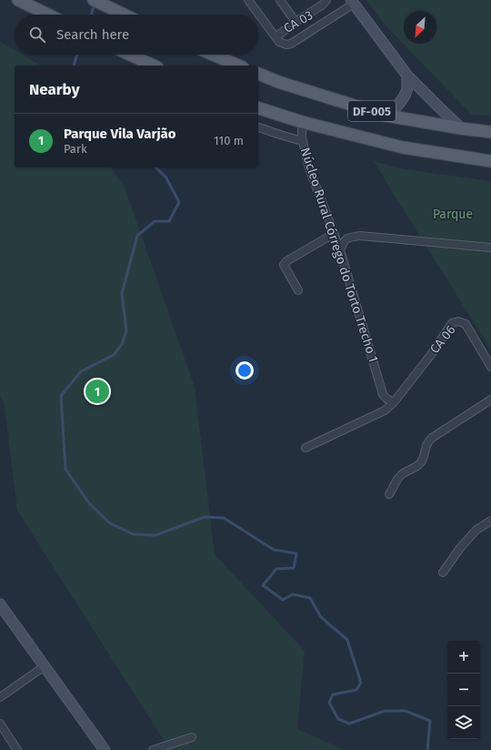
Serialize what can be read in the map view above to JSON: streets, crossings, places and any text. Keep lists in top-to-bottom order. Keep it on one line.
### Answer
{"streets":{"main road":["DF-005"],"street":["CA 03","Núcleo Rural Córrego do Torto Trecho 1","CA 06"]},"crossings":[["CA 03","DF-005"],["DF-005","Núcleo Rural Córrego do Torto Trecho 1"],["Núcleo Rural Córrego do Torto Trecho 1","CA 06"]],"parks":["Parque"],"north":"bottom left","page":{"search":"Search here","heading":"Nearby","list":[{"mark":"1","name":"Parque Vila Varjão","note":"Park","value":"110 m"}],"pins":"1","map_buttons":["+","−"]}}
